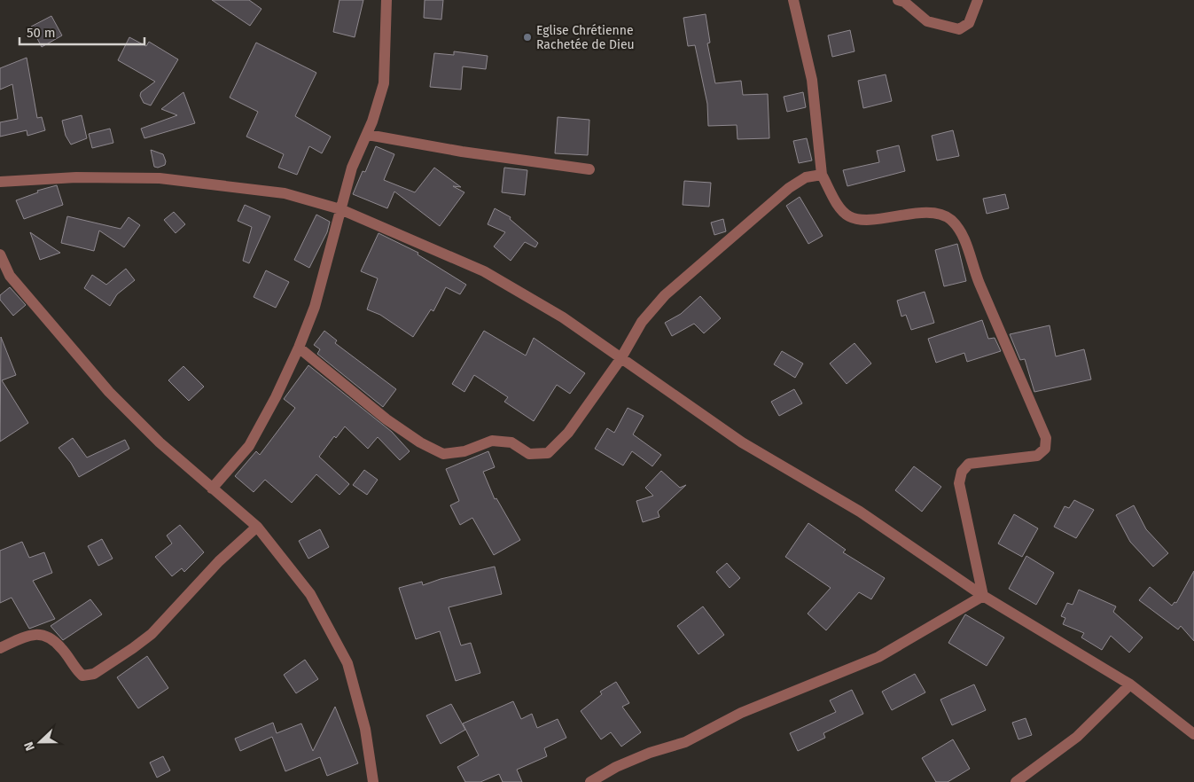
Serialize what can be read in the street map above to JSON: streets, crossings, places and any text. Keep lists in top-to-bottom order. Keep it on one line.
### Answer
{"places":["Eglise Chrétienne Rachetée de Dieu"],"scale_bar":"50 m","north":"left"}
